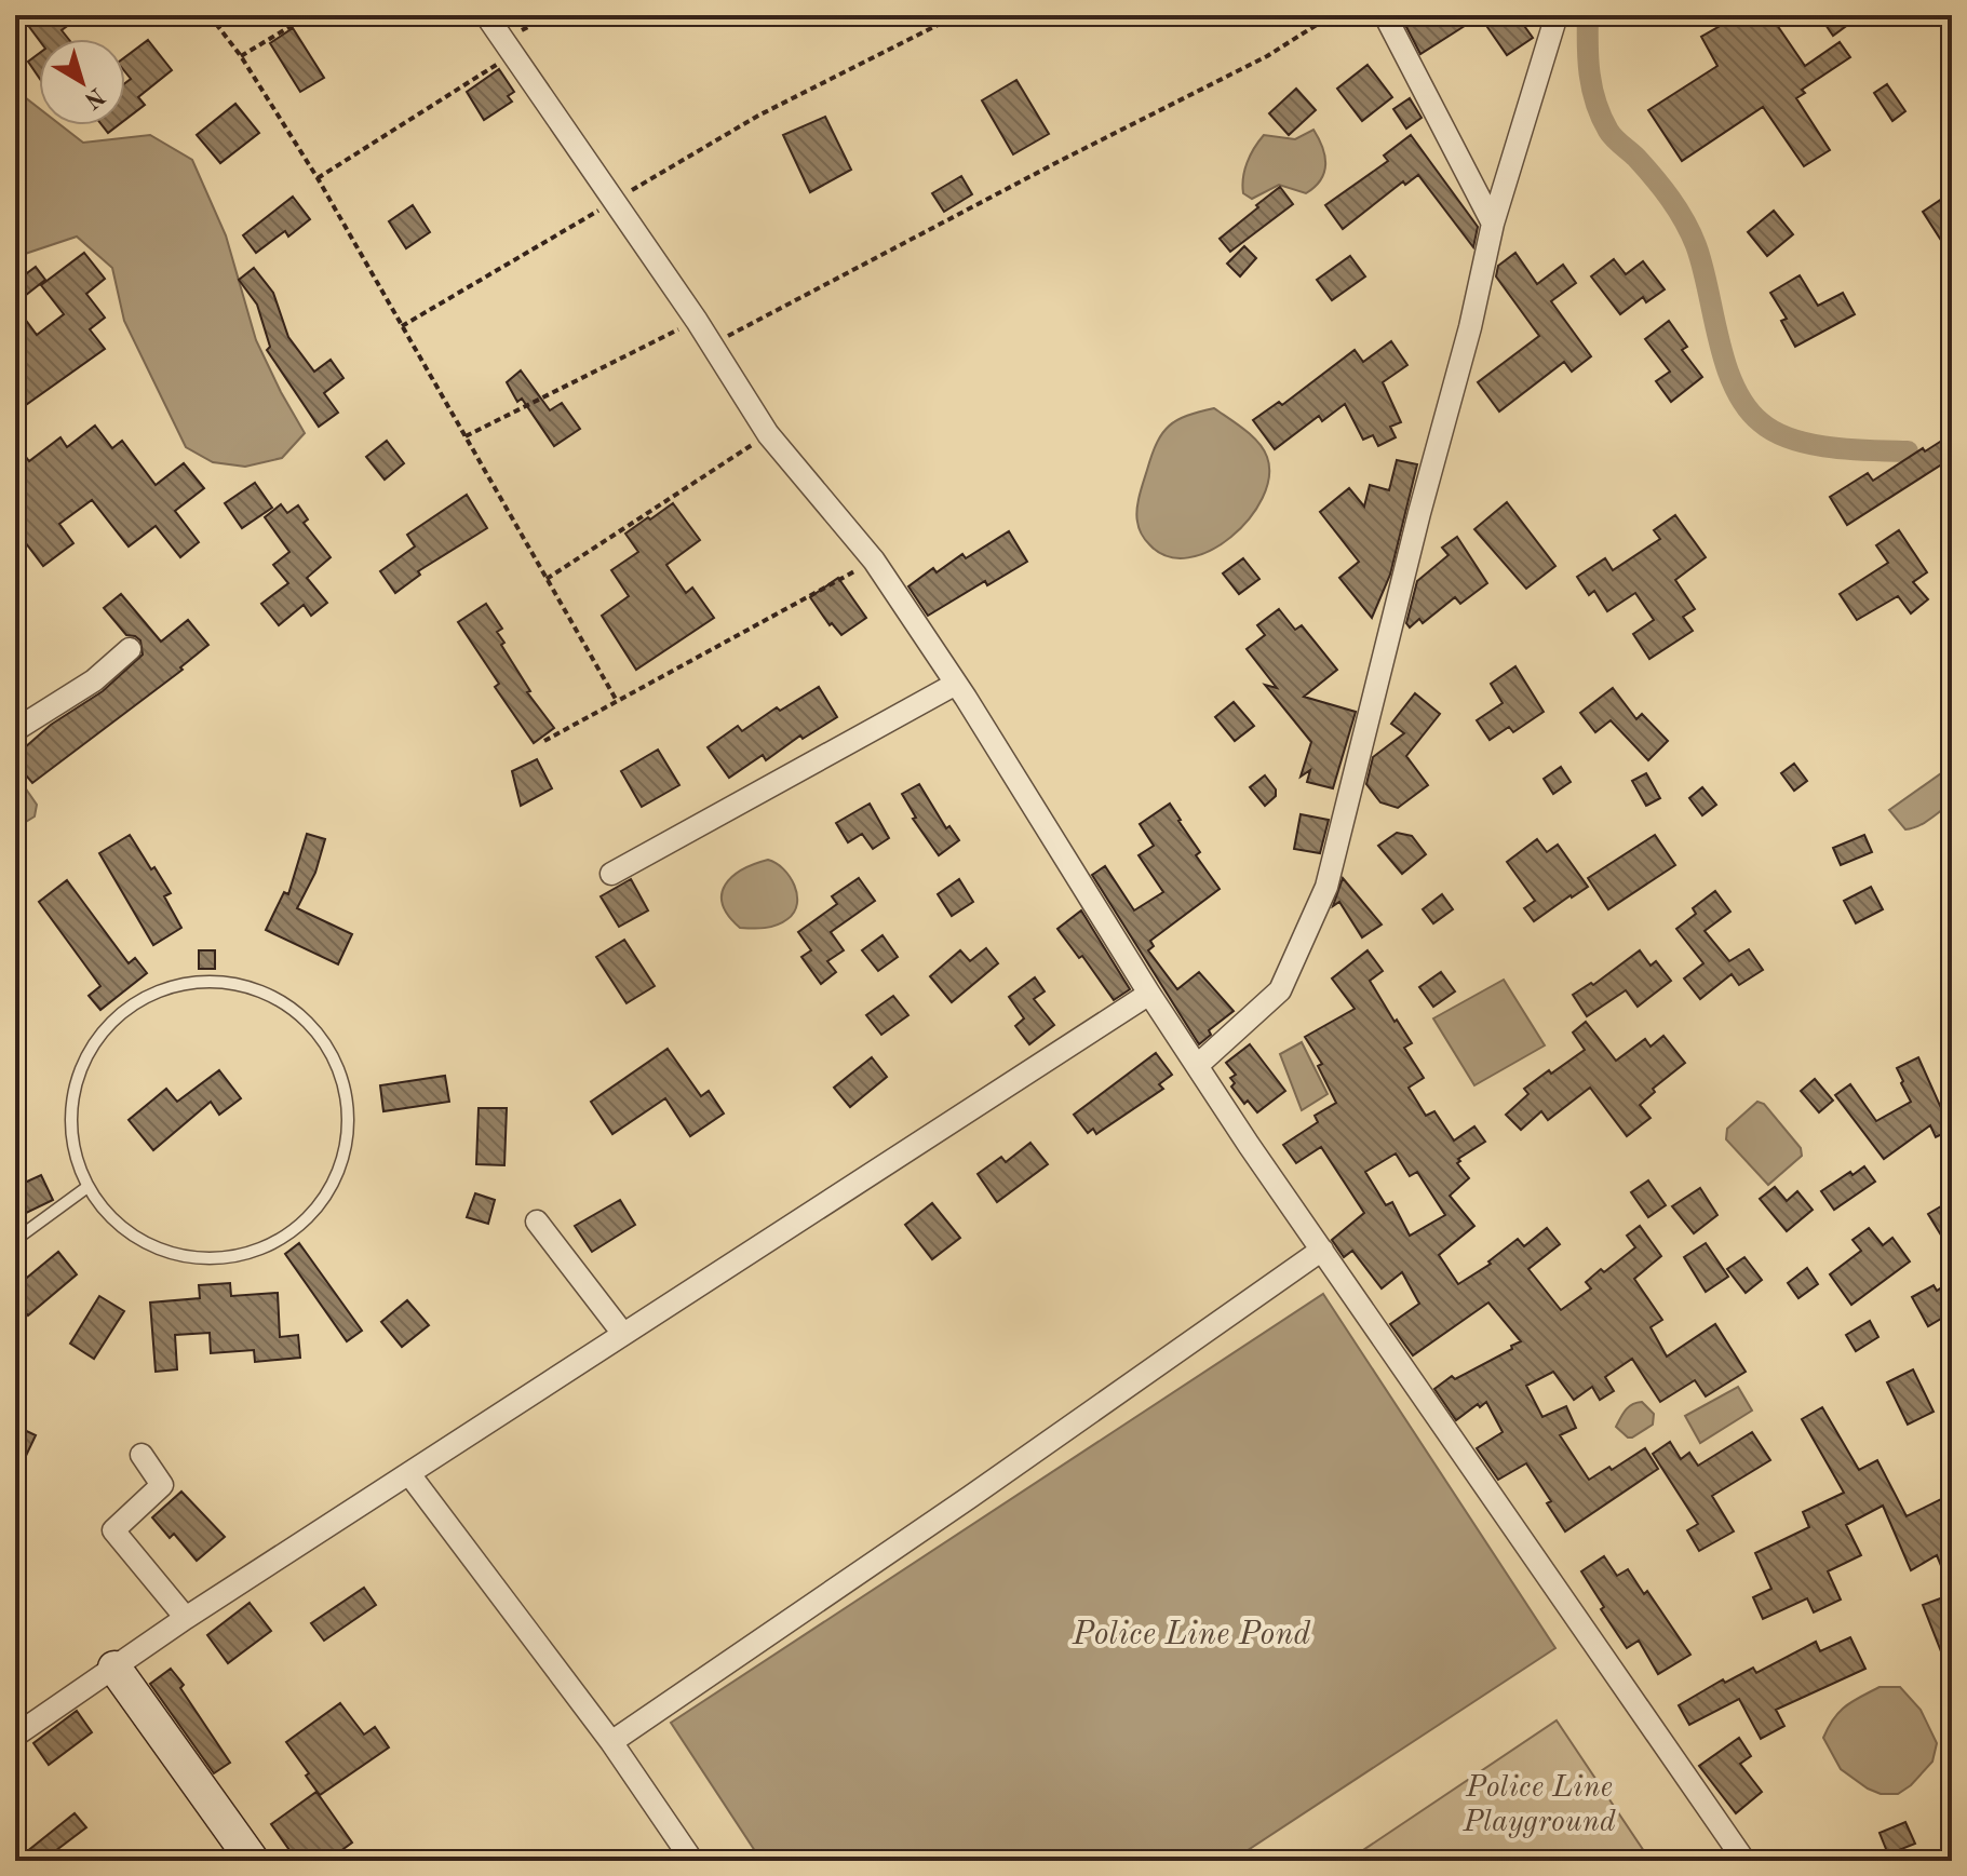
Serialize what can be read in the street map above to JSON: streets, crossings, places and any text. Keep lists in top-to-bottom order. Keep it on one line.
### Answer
{"water":["Police Line Pond"],"parks":["Police Line Playground"],"north":"bottom right"}
